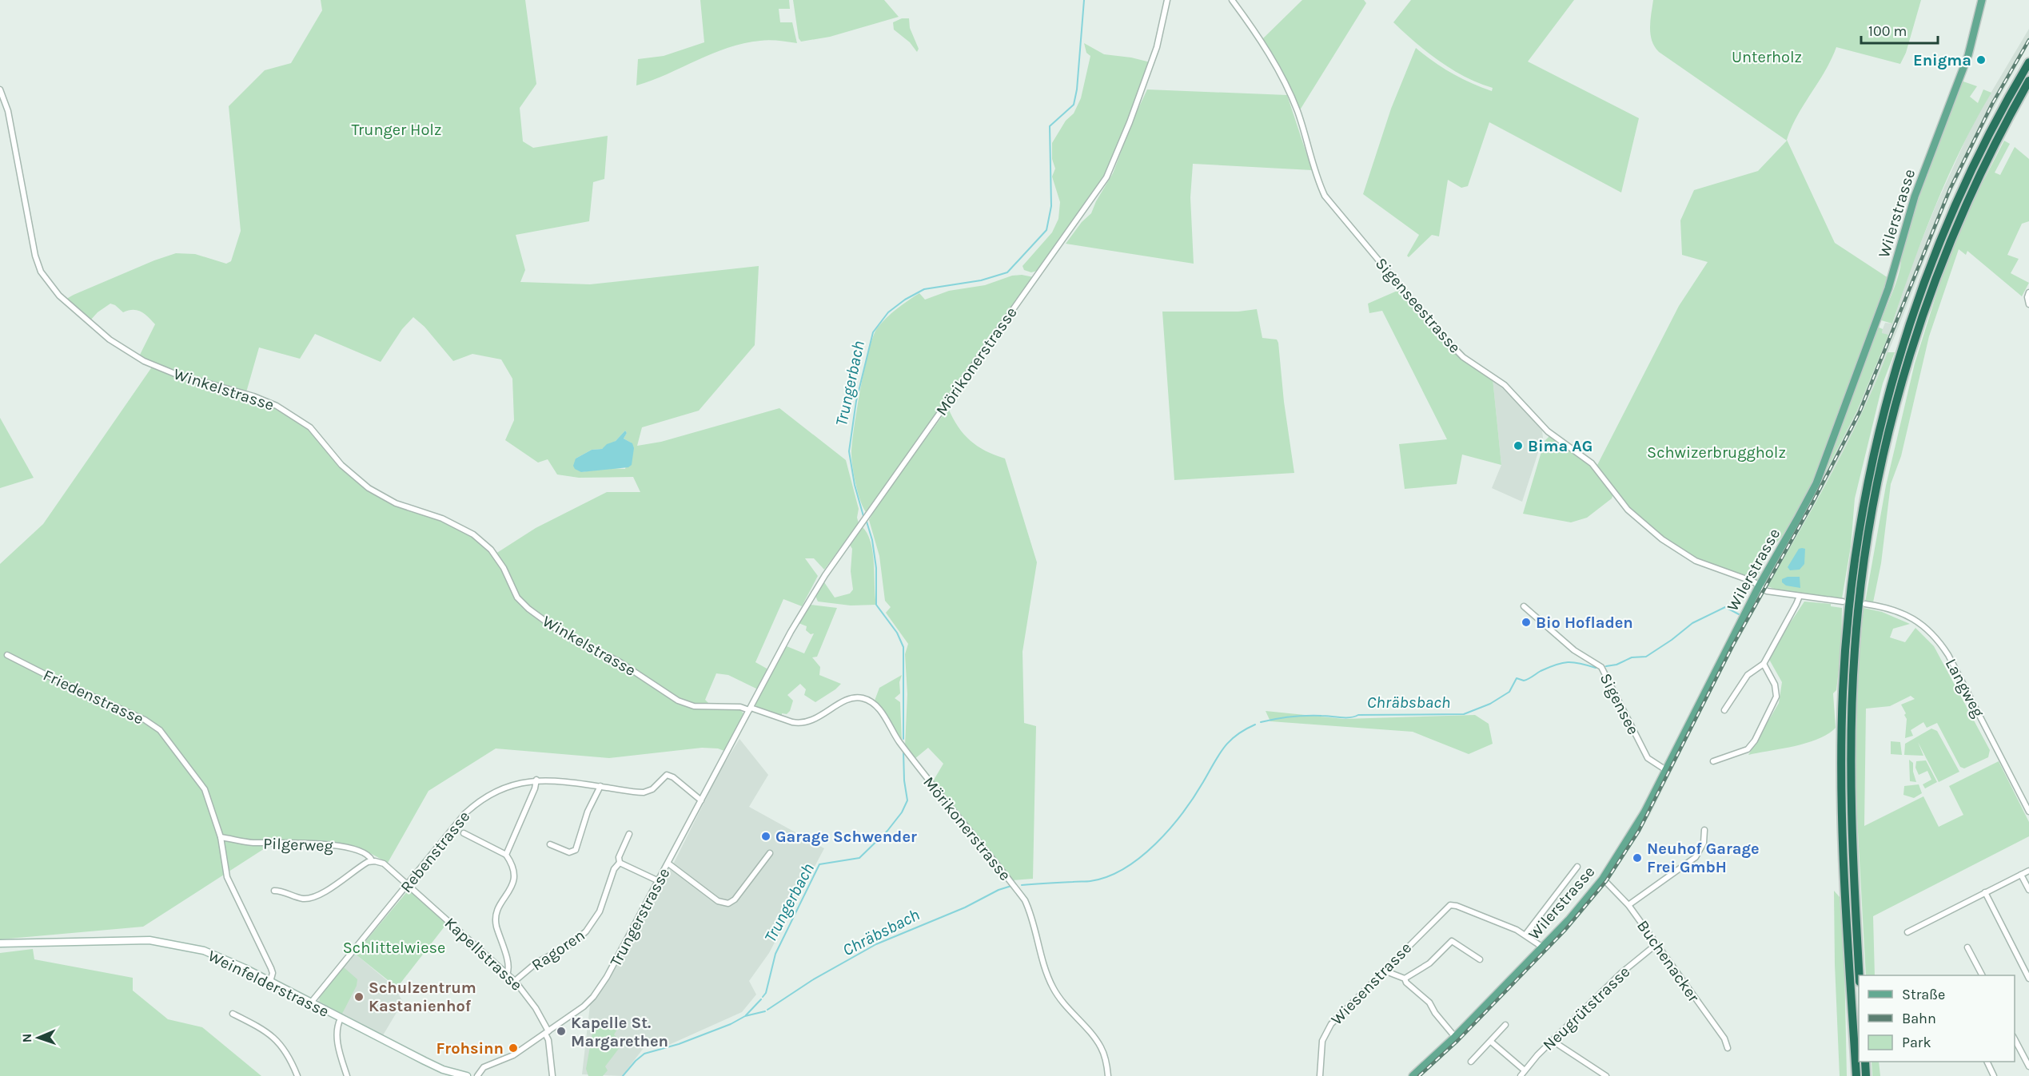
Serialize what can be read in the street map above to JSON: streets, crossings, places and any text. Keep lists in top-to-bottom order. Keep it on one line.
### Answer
{"streets":{"main road":["Wilerstrasse","Weinfelderstrasse"],"street":["Sigenseestrasse","Mörikonerstrasse","Winkelstrasse","Langweg","Friedenstrasse","Sigensee","Pilgerweg","Rebenstrasse","Trungerstrasse","Ragoren","Kapellstrasse","Buchenacker","Wiesenstrasse","Neugrütstrasse"]},"crossings":[["Wilerstrasse","Sigenseestrasse"],["Wilerstrasse","Sigensee"],["Wilerstrasse","Buchenacker"],["Mörikonerstrasse","Winkelstrasse"],["Mörikonerstrasse","Trungerstrasse"],["Friedenstrasse","Pilgerweg"],["Friedenstrasse","Weinfelderstrasse"],["Pilgerweg","Rebenstrasse"],["Pilgerweg","Kapellstrasse"],["Rebenstrasse","Trungerstrasse"],["Rebenstrasse","Kapellstrasse"],["Rebenstrasse","Weinfelderstrasse"],["Trungerstrasse","Kapellstrasse"],["Ragoren","Kapellstrasse"],["Buchenacker","Neugrütstrasse"]],"water":["Trungerbach","Chräbsbach"],"parks":["Unterholz","Trunger Holz","Schwizerbruggholz","Schlittelwiese"],"places":["Enigma","Bima AG","Bio Hofladen","Garage Schwender","Neuhof Garage Frei GmbH","Schulzentrum Kastanienhof","Kapelle St. Margarethen","Frohsinn"],"legend":["Straße","Bahn","Park"],"scale_bar":"100 m","north":"left"}
